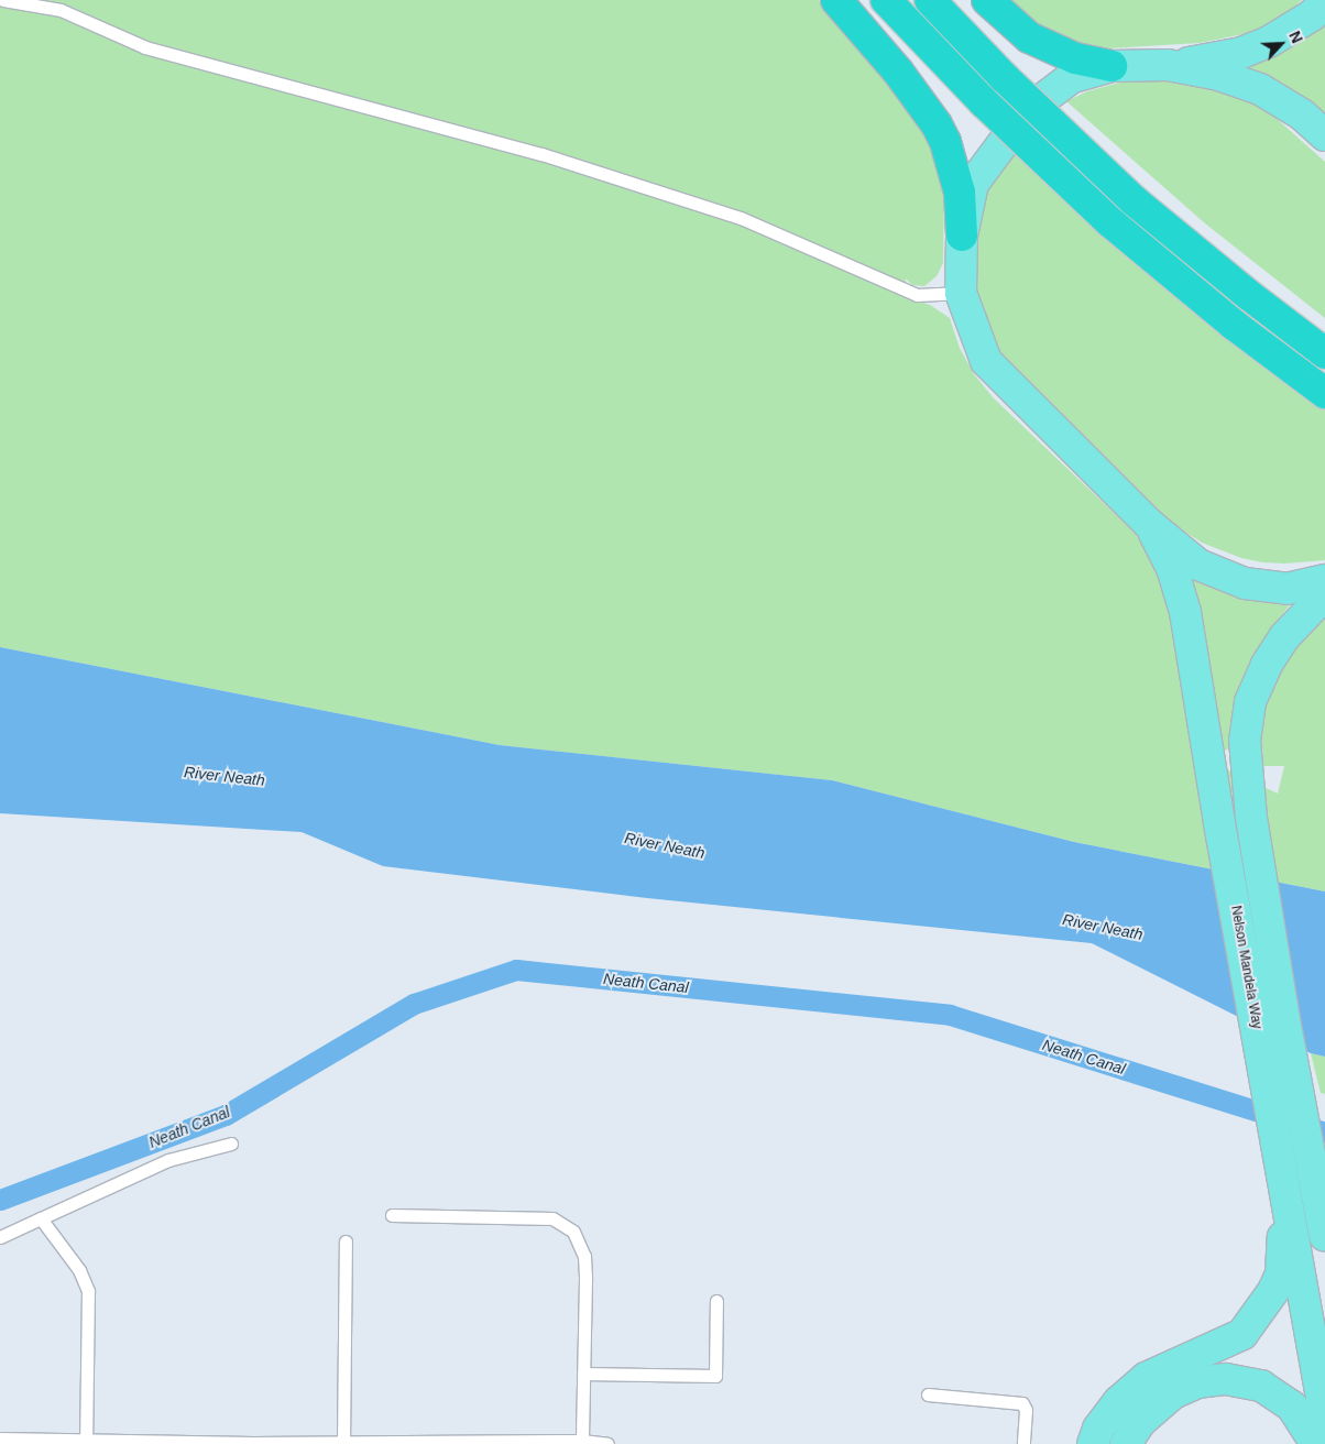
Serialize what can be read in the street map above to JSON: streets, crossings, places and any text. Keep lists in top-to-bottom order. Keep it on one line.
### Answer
{"streets":{"main road":["Nelson Mandela Way"]},"water":["River Neath","Neath Canal"],"north":"top right"}
